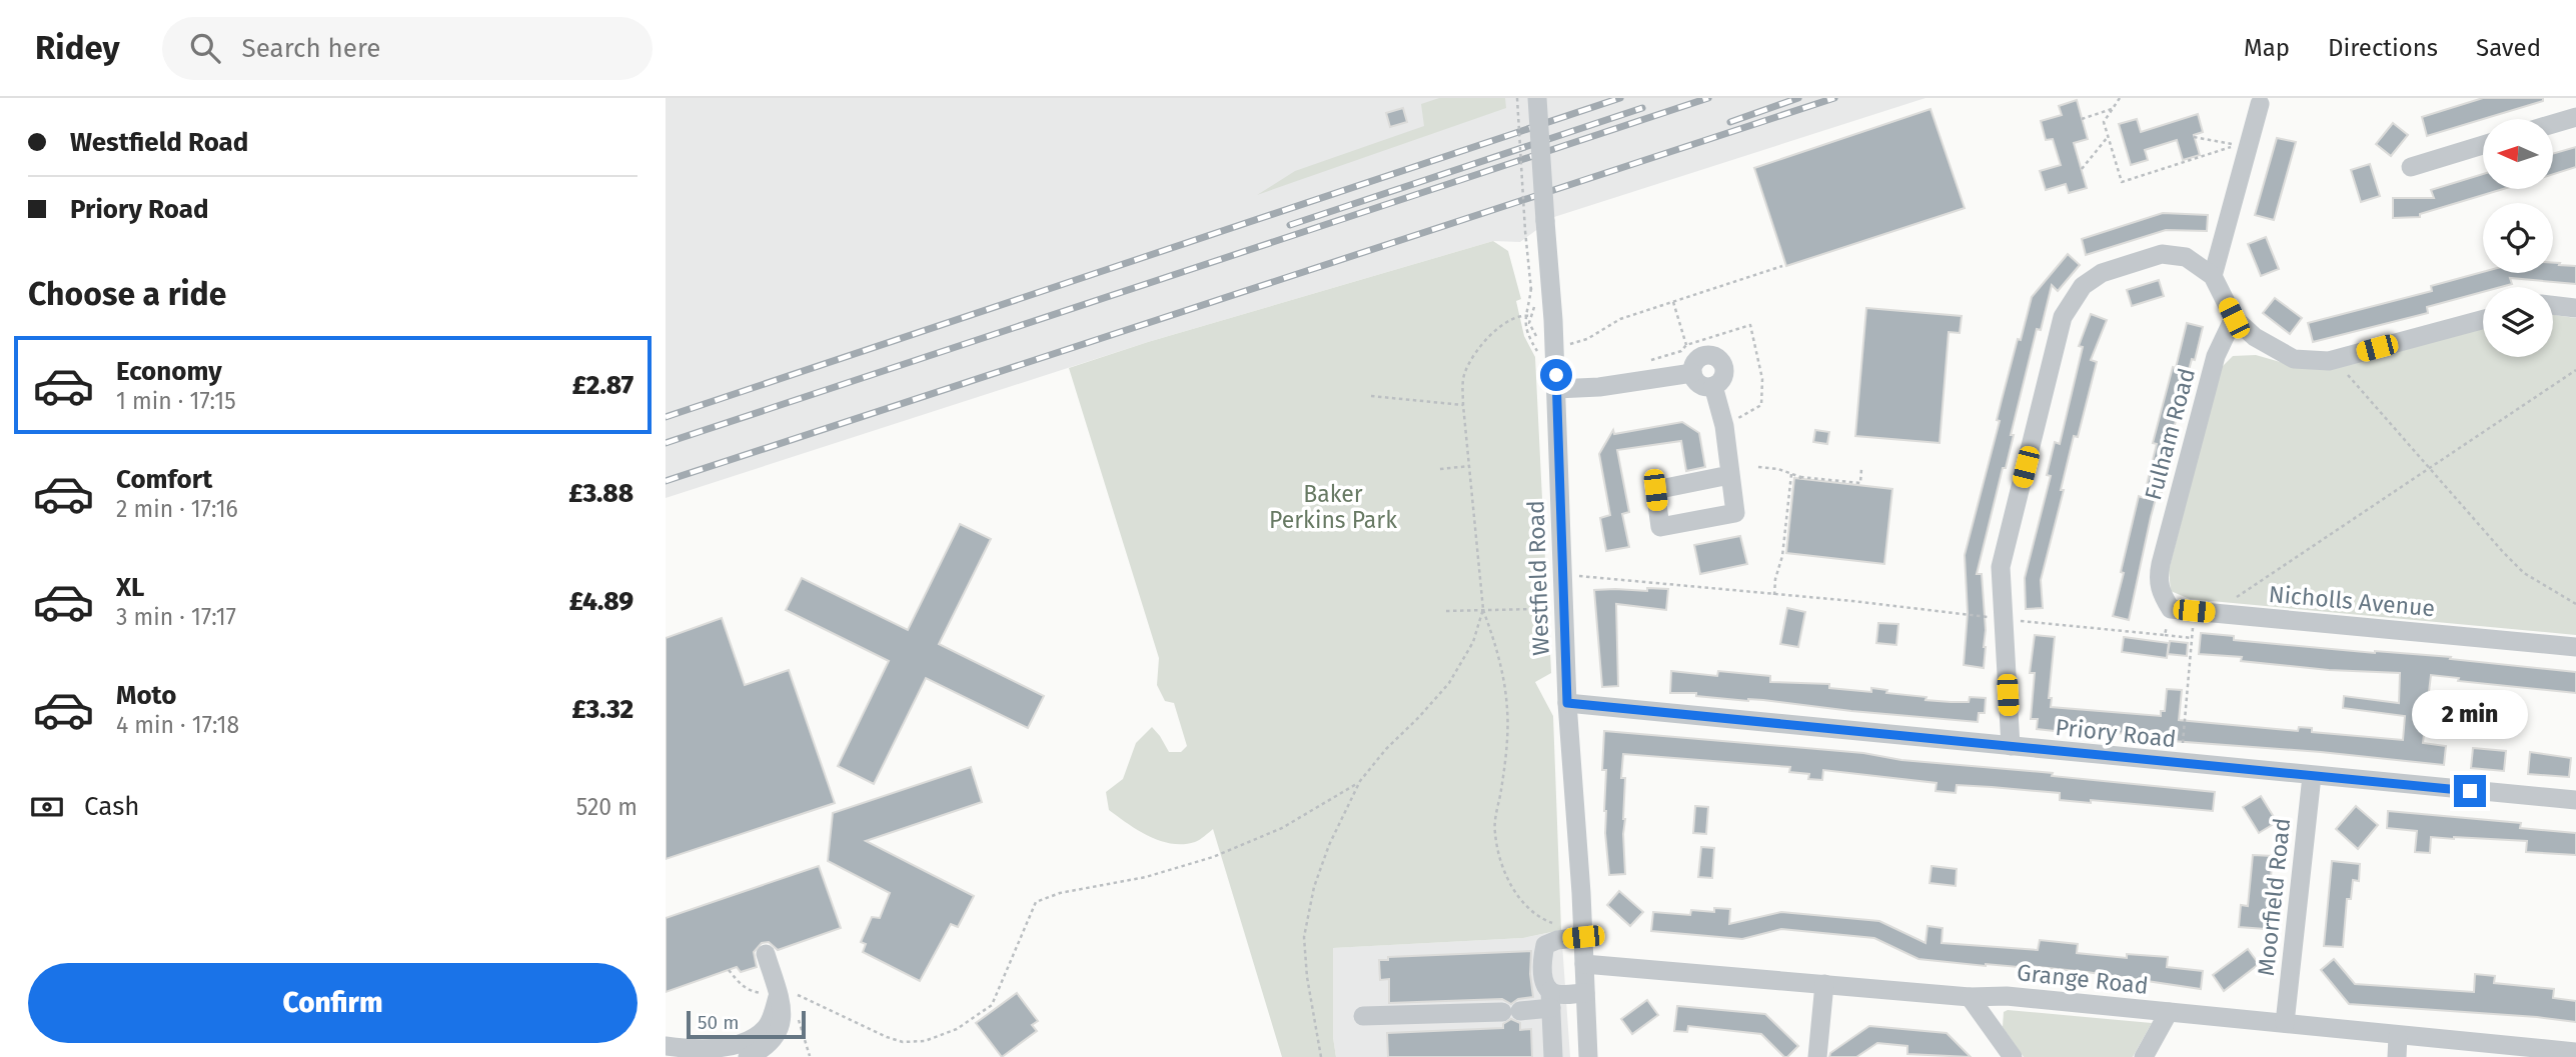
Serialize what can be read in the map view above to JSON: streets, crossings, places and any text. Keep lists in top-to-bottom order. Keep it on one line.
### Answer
{"streets":{"street":["Fulham Road","Westfield Road","Nicholls Avenue","Priory Road","Moorfield Road","Grange Road"]},"crossings":[["Fulham Road","Nicholls Avenue"],["Westfield Road","Priory Road"],["Westfield Road","Grange Road"],["Priory Road","Moorfield Road"],["Moorfield Road","Grange Road"]],"parks":["Baker Perkins Park"],"scale_bar":"50 m","north":"left","page":{"header":"Ridey","search":"Search here","nav":["Map","Directions","Saved"],"banner":["Westfield Road","Priory Road"],"heading":"Choose a ride","list":[{"name":"Economy","note":"1 min · 17:15","value":"£2.87"},{"name":"Comfort","note":"2 min · 17:16","value":"£3.88"},{"name":"XL","note":"3 min · 17:17","value":"£4.89"},{"name":"Moto","note":"4 min · 17:18","value":"£3.32"}],"bubble":"2 min","pay":["Cash","520 m"],"buttons":"Confirm","scale":"50 m"}}
